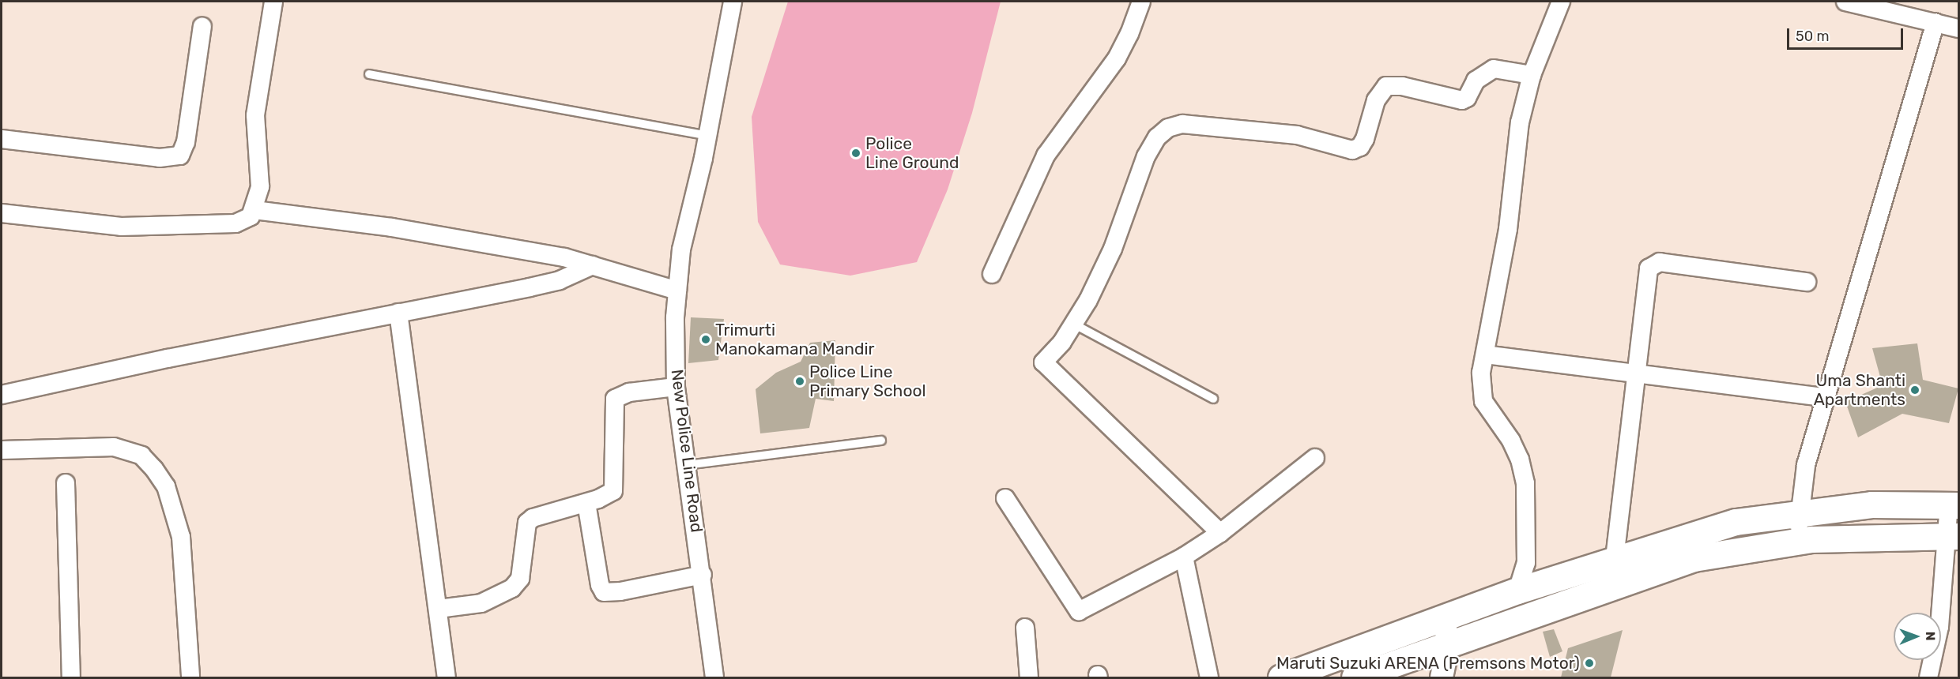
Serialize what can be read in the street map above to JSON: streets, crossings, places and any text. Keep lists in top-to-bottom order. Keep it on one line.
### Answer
{"streets":{"street":["New Police Line Road"]},"places":["Police Line Ground","Trimurti Manokamana Mandir","Police Line Primary School","Uma Shanti Apartments","Maruti Suzuki ARENA (Premsons Motor)"],"scale_bar":"50 m","north":"right"}
